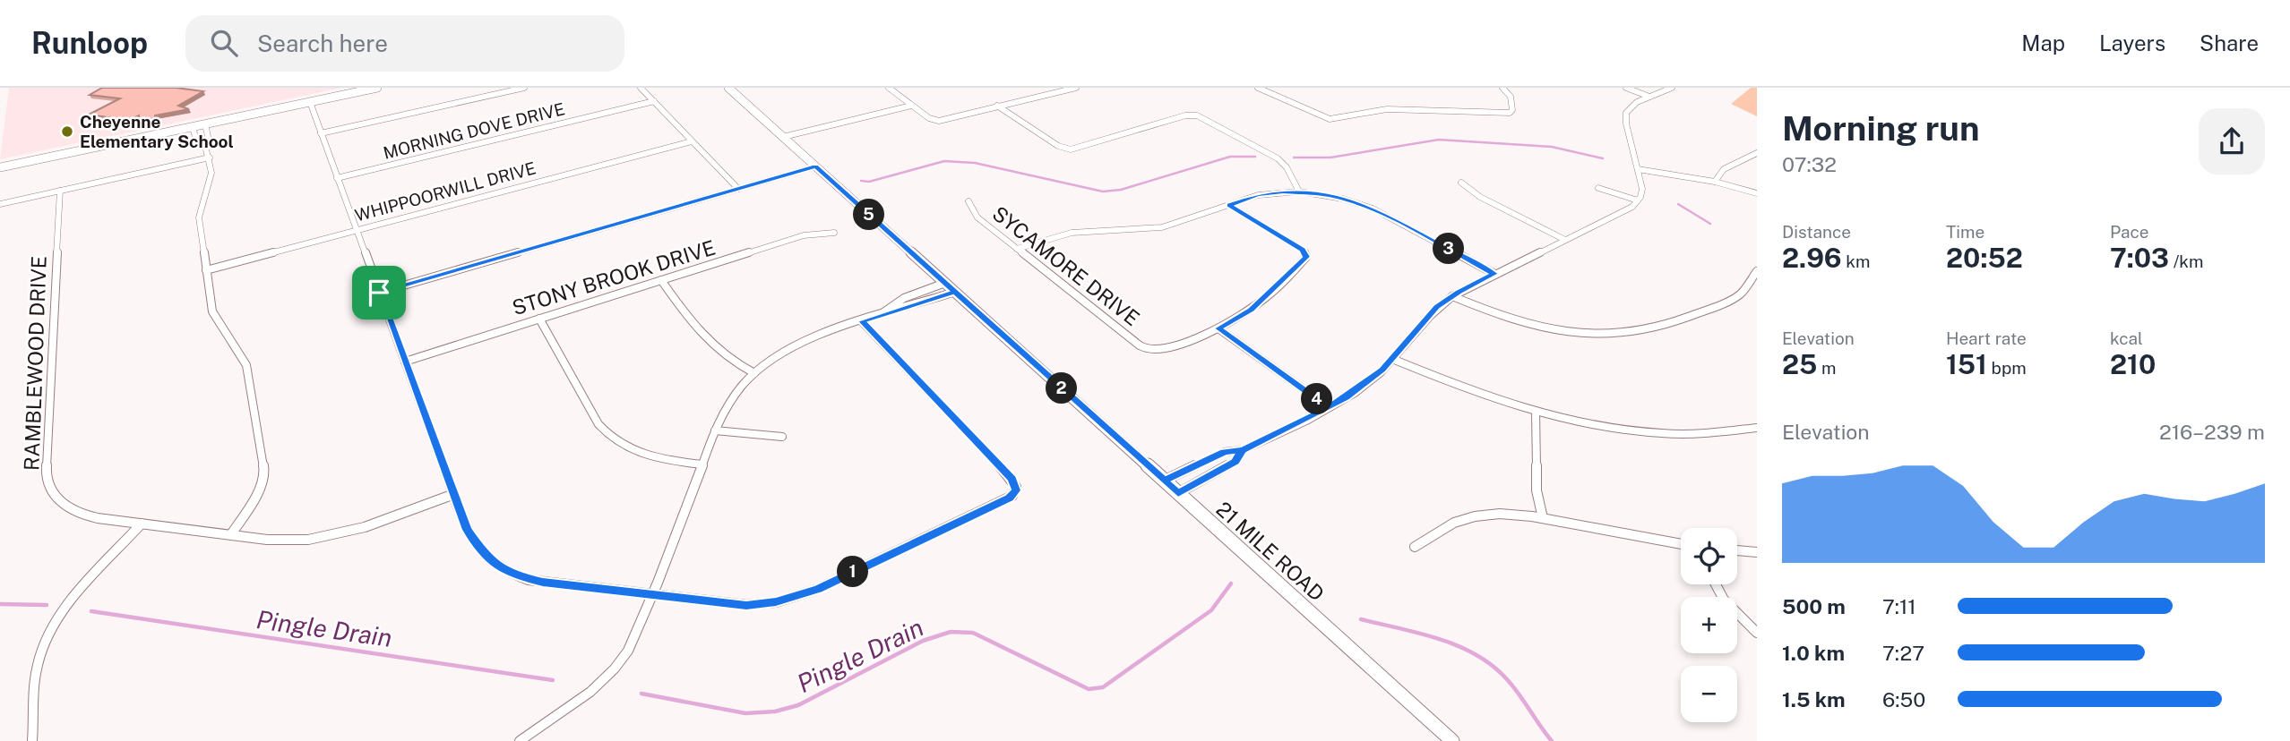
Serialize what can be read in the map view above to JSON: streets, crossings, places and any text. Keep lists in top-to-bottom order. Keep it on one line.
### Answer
{"streets":{"street":["MORNING DOVE DRIVE","WHIPPOORWILL DRIVE","SYCAMORE DRIVE","STONY BROOK DRIVE","RAMBLEWOOD DRIVE","21 MILE ROAD"]},"water":["Pingle Drain"],"places":["Cheyenne Elementary School"],"page":{"header":"Runloop","search":"Search here","nav":["Map","Layers","Share"],"heading":["Morning run","07:32"],"stats":[["Distance","2.96 km"],["Time","20:52"],["Pace","7:03 /km"],["Elevation","25 m"],["Heart rate","151 bpm"],["kcal","210"]],"pins":["5","3","2","4","1"],"chart":["Elevation","216–239 m"],"map_buttons":["+","−"],"list":[{"name":"500 m","note":"7:11"},{"name":"1.0 km","note":"7:27"},{"name":"1.5 km","note":"6:50"}]}}
